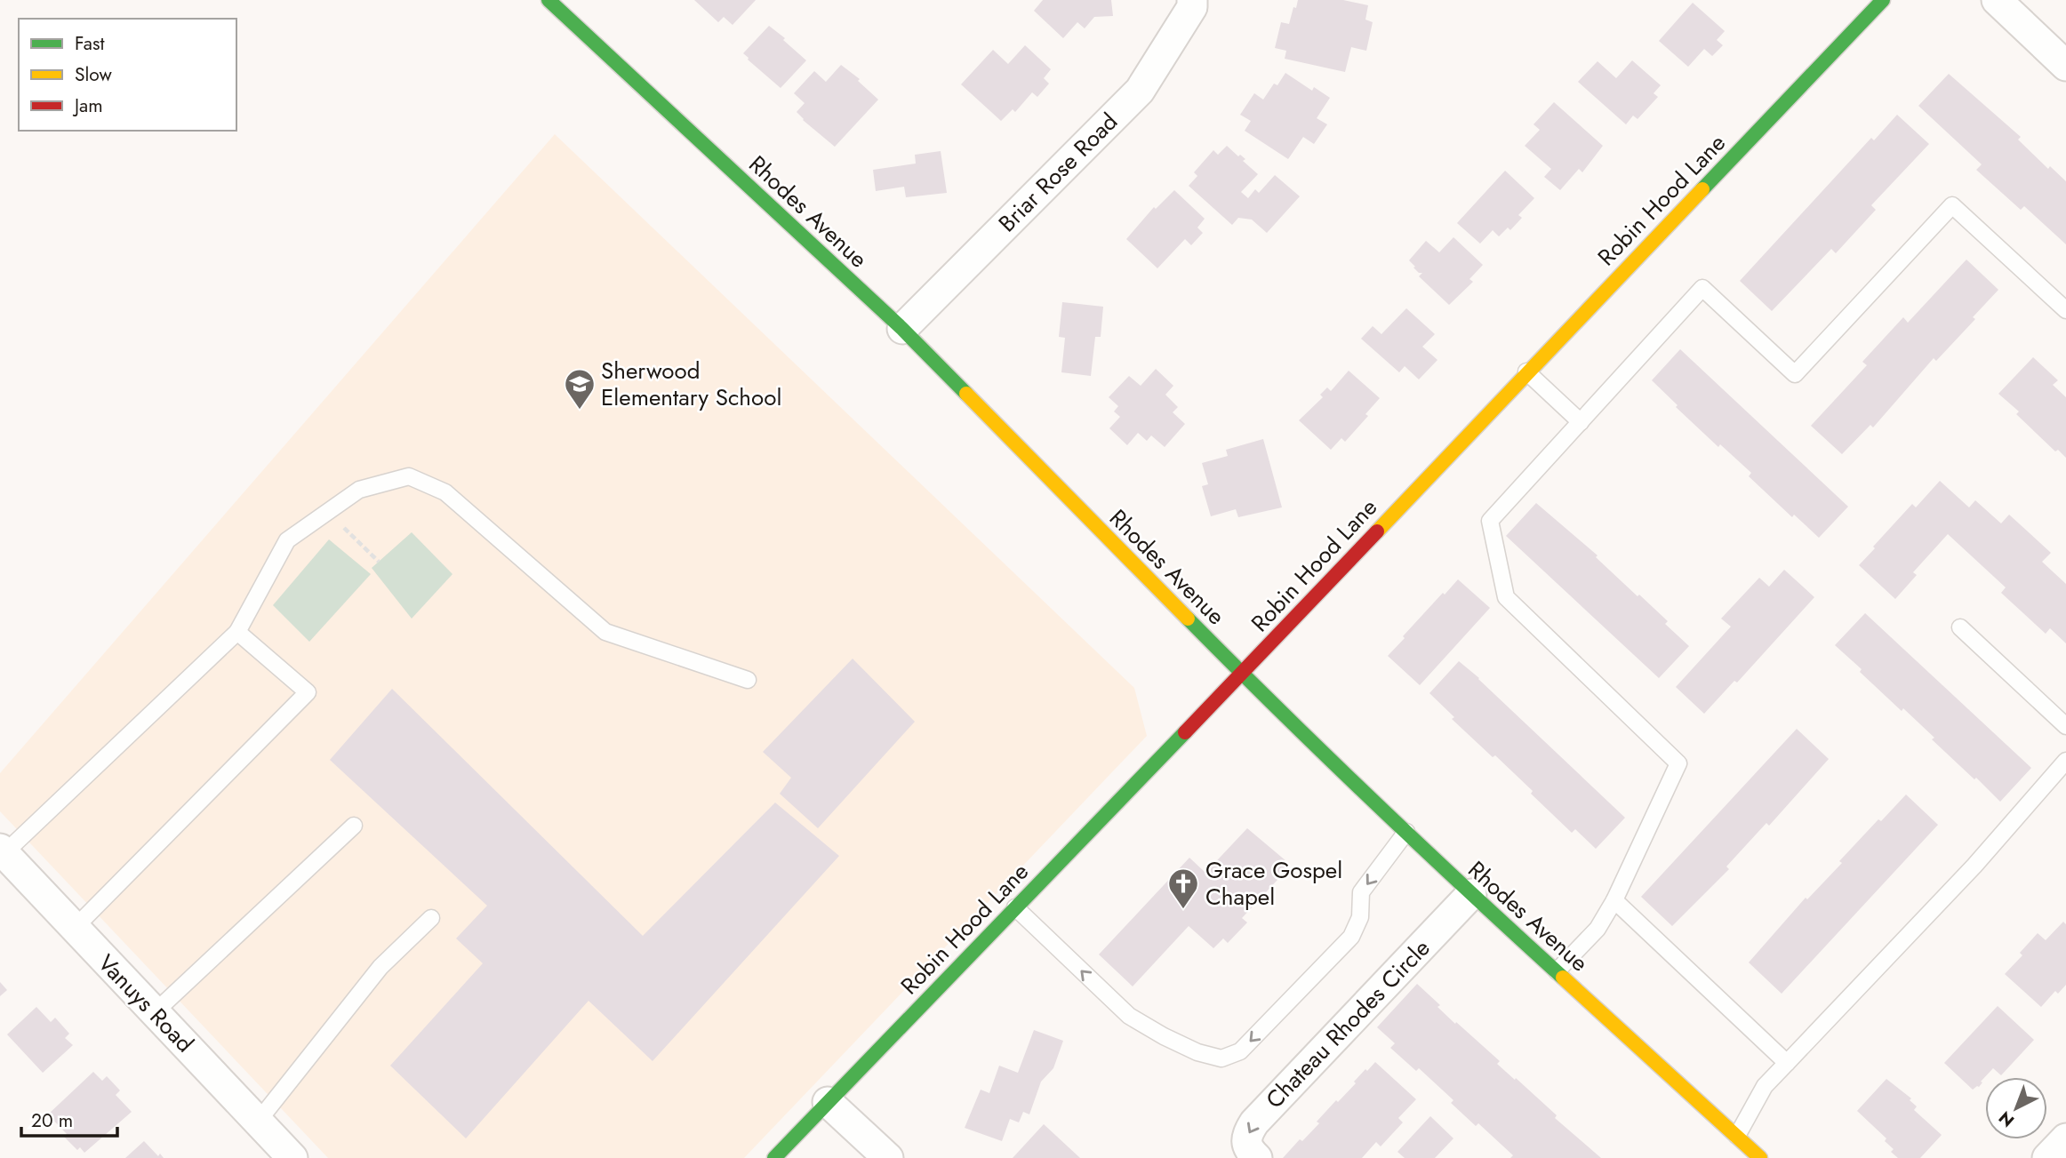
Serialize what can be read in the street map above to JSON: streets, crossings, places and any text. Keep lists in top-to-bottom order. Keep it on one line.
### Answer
{"streets":{"main road":["Robin Hood Lane","Rhodes Avenue"],"street":["Briar Rose Road","Vanuys Road","Chateau Rhodes Circle"]},"crossings":[["Briar Rose Road","Rhodes Avenue"],["Robin Hood Lane","Rhodes Avenue"],["Rhodes Avenue","Chateau Rhodes Circle"]],"one_way":["Chateau Rhodes Circle"],"places":{"school or university":["Sherwood Elementary School"],"church":["Grace Gospel Chapel"]},"legend":["Fast","Slow","Jam"],"scale_bar":"20 m","north":"bottom left"}
